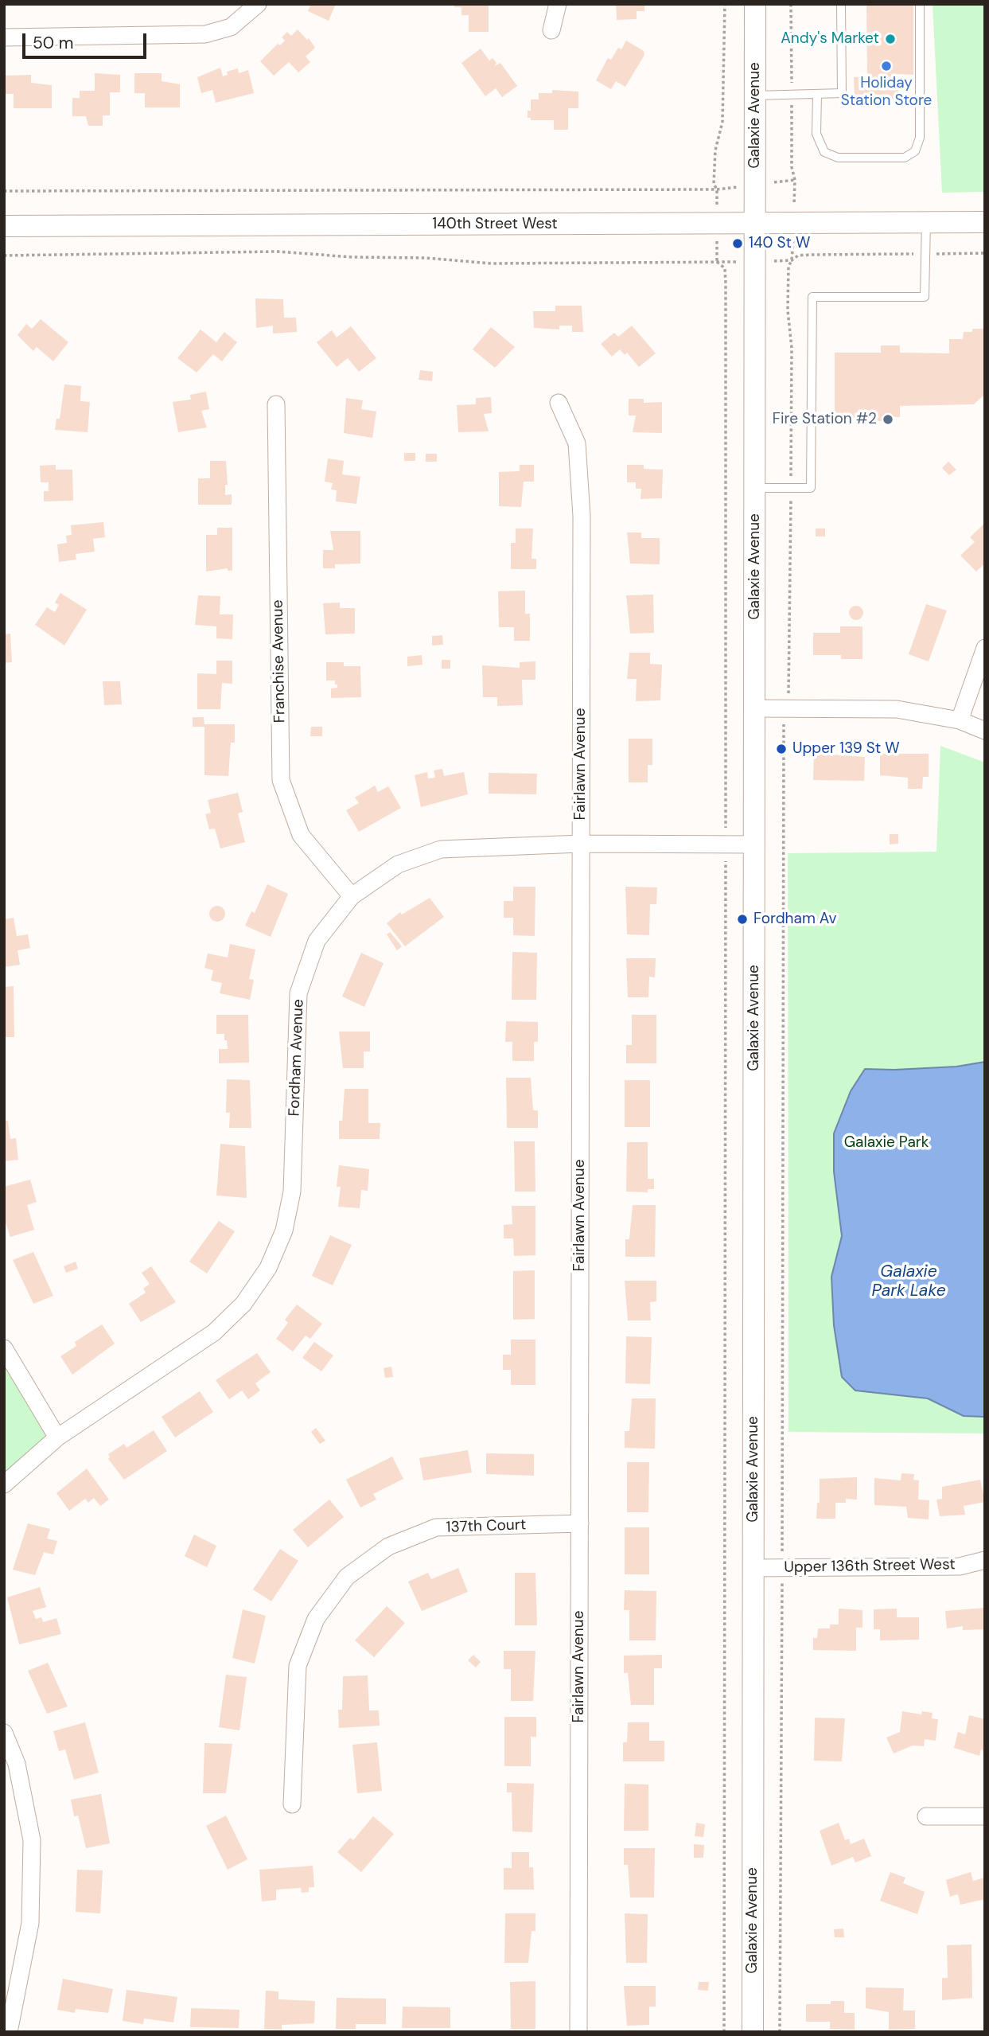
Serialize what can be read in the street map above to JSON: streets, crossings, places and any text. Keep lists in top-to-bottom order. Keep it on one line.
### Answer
{"streets":{"street":["Galaxie Avenue","140th Street West","Franchise Avenue","Fairlawn Avenue","Fordham Avenue","137th Court","Upper 136th Street West"]},"crossings":[["Galaxie Avenue","140th Street West"],["Galaxie Avenue","Fordham Avenue"],["Galaxie Avenue","Upper 136th Street West"],["Franchise Avenue","Fordham Avenue"],["Fairlawn Avenue","Fordham Avenue"],["Fairlawn Avenue","137th Court"]],"water":["Galaxie Park Lake"],"parks":["Galaxie Park"],"places":["Andy's Market","Holiday Station Store","140 St W","Fire Station #2","Upper 139 St W","Fordham Av"],"scale_bar":"50 m"}
